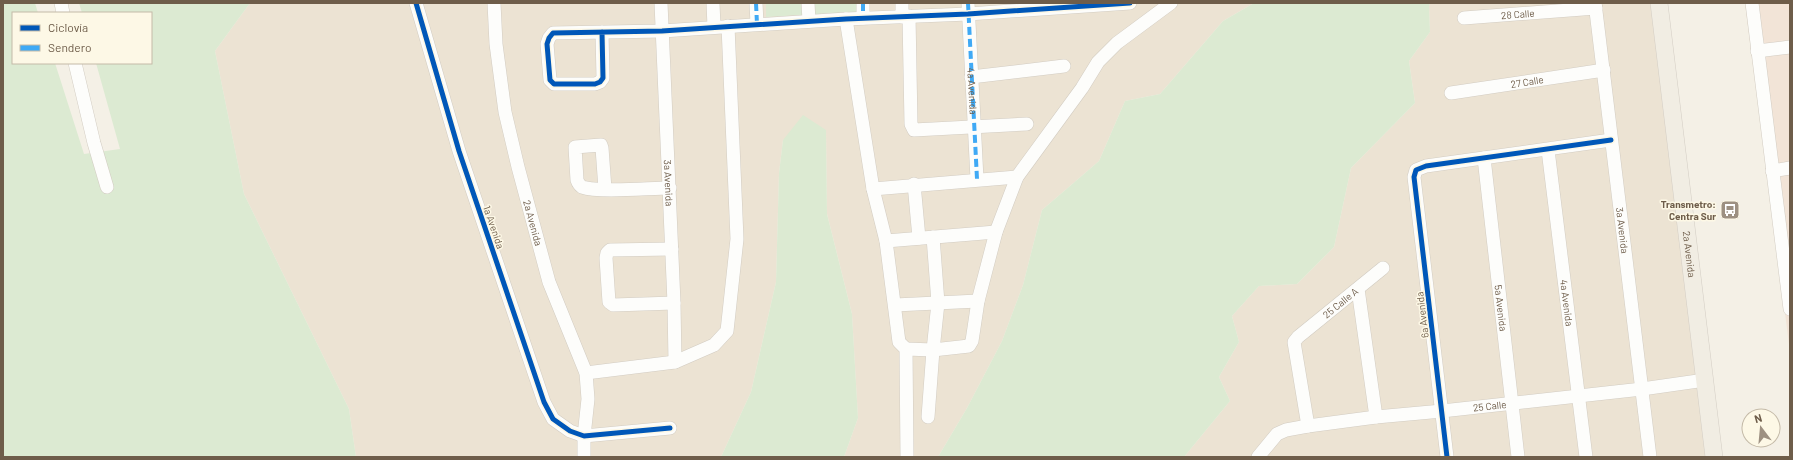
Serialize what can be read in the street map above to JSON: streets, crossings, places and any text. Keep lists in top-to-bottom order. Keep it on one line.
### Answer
{"streets":{"main road":["2a Avenida"],"street":["28 Calle","27 Calle","4a Avenida","3a Avenida","1a Avenida","25 Calle A","5a Avenida","6a Avenida","25 Calle"]},"crossings":[["28 Calle","3a Avenida"],["27 Calle","3a Avenida"],["4a Avenida","25 Calle"],["3a Avenida","25 Calle"],["2a Avenida","1a Avenida"],["2a Avenida","25 Calle"],["25 Calle A","25 Calle"],["5a Avenida","6a Avenida"],["5a Avenida","25 Calle"],["6a Avenida","25 Calle"]],"places":{"bus stop":["Transmetro: Centra Sur"]},"legend":["Ciclovía","Sendero"],"north":"top"}
